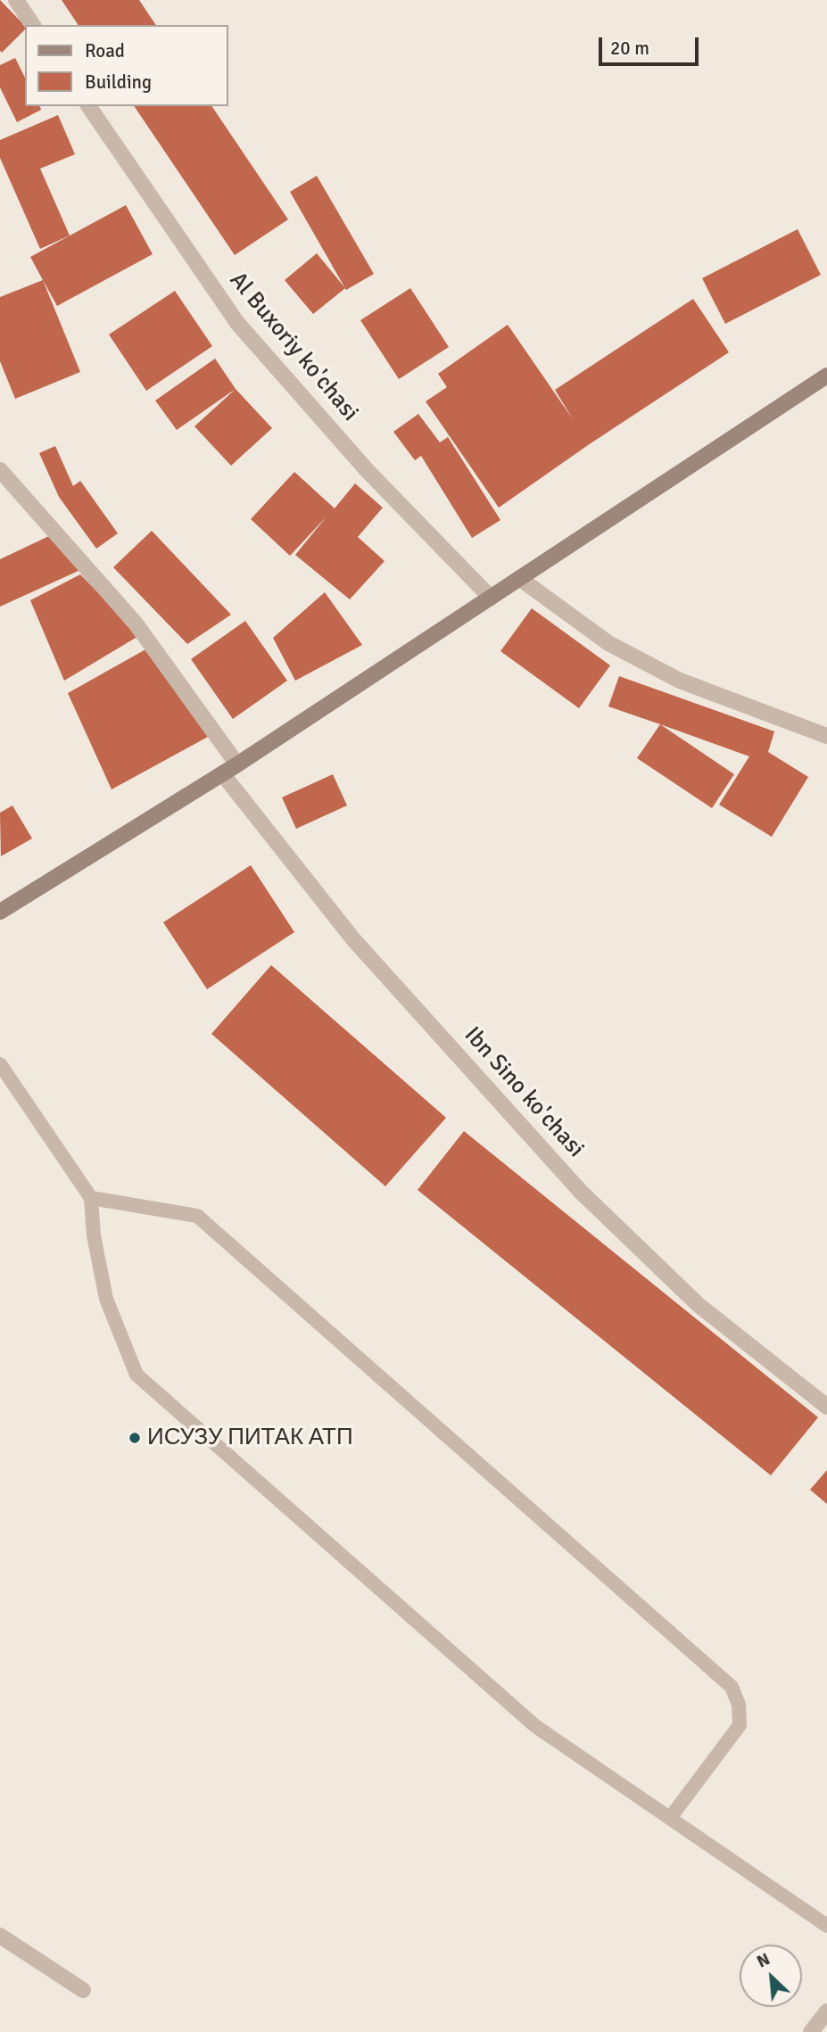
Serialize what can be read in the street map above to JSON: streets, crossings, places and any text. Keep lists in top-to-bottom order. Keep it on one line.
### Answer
{"streets":{"street":["Al Buxoriy ko'chasi","Ibn Sino ko'chasi"]},"places":["ИСУЗУ ПИТАК АТП"],"legend":["Road","Building"],"scale_bar":"20 m","north":"top left"}
